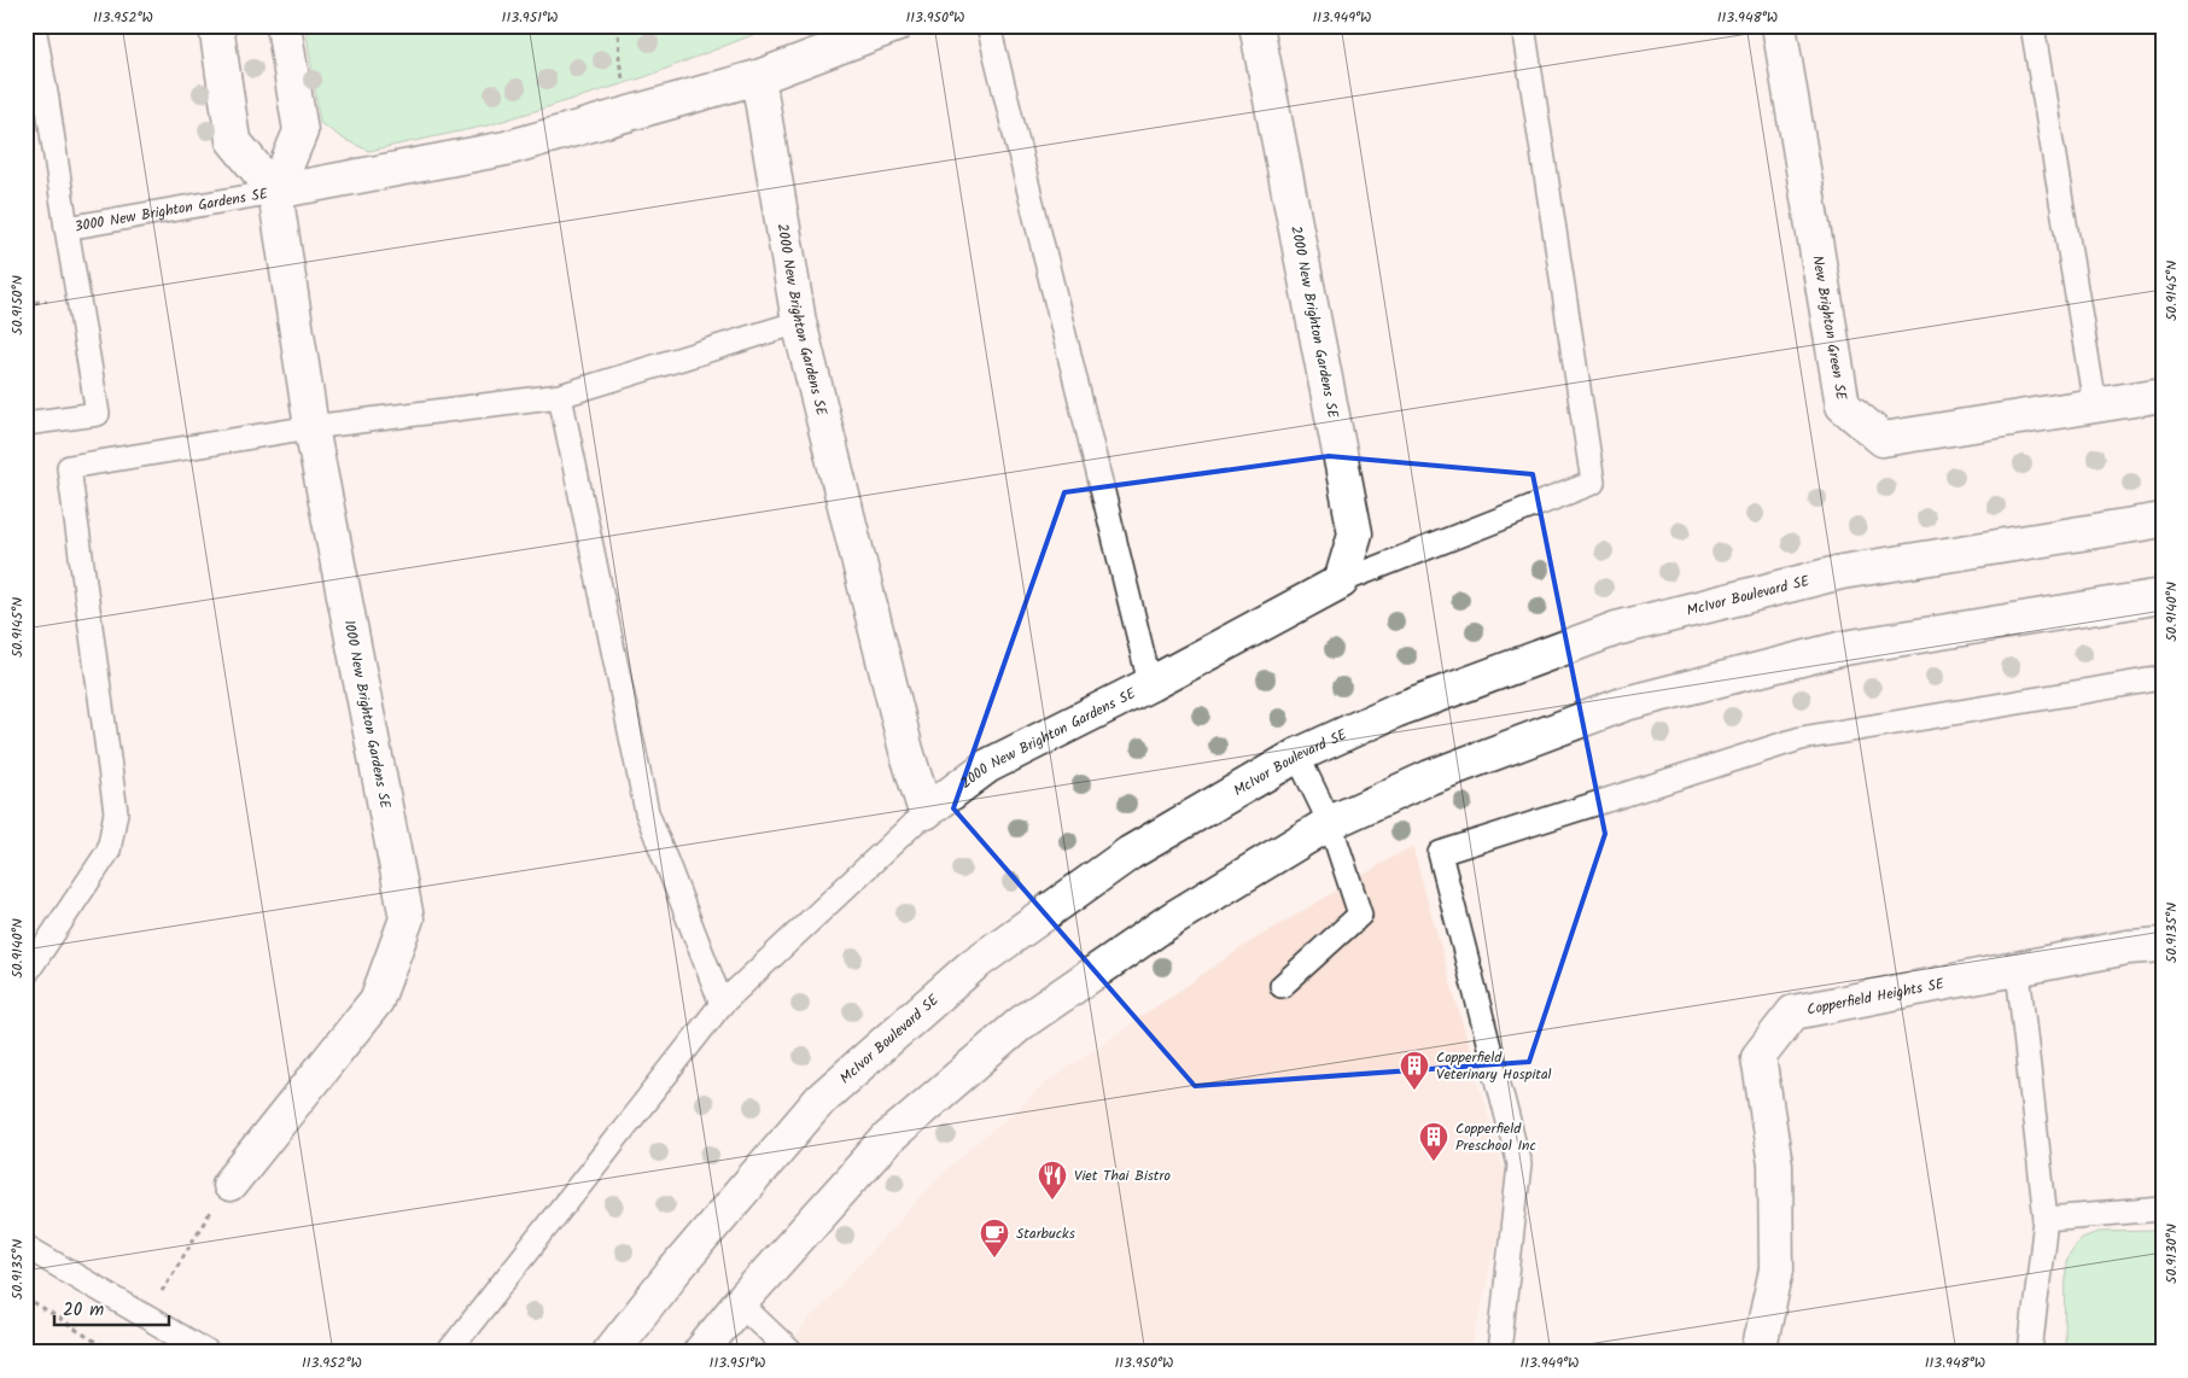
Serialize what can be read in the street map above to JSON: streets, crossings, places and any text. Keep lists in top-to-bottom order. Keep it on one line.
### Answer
{"streets":{"street":["2000 New Brighton Gardens SE","New Brighton Green SE","McIvor Boulevard SE","1000 New Brighton Gardens SE","Copperfield Heights SE"],"lane":["3000 New Brighton Gardens SE"]},"crossings":[["3000 New Brighton Gardens SE","1000 New Brighton Gardens SE"]],"places":{"building":["Copperfield Veterinary Hospital","Copperfield Preschool Inc"],"restaurant":["Viet Thai Bistro"],"cafe":["Starbucks"]},"scale_bar":"20 m","coordinates":["113.952°W","113.951°W","113.950°W","113.949°W","113.948°W","50.9145°N","50.9150°N","50.9140°N","50.9135°N","50.9130°N"]}
